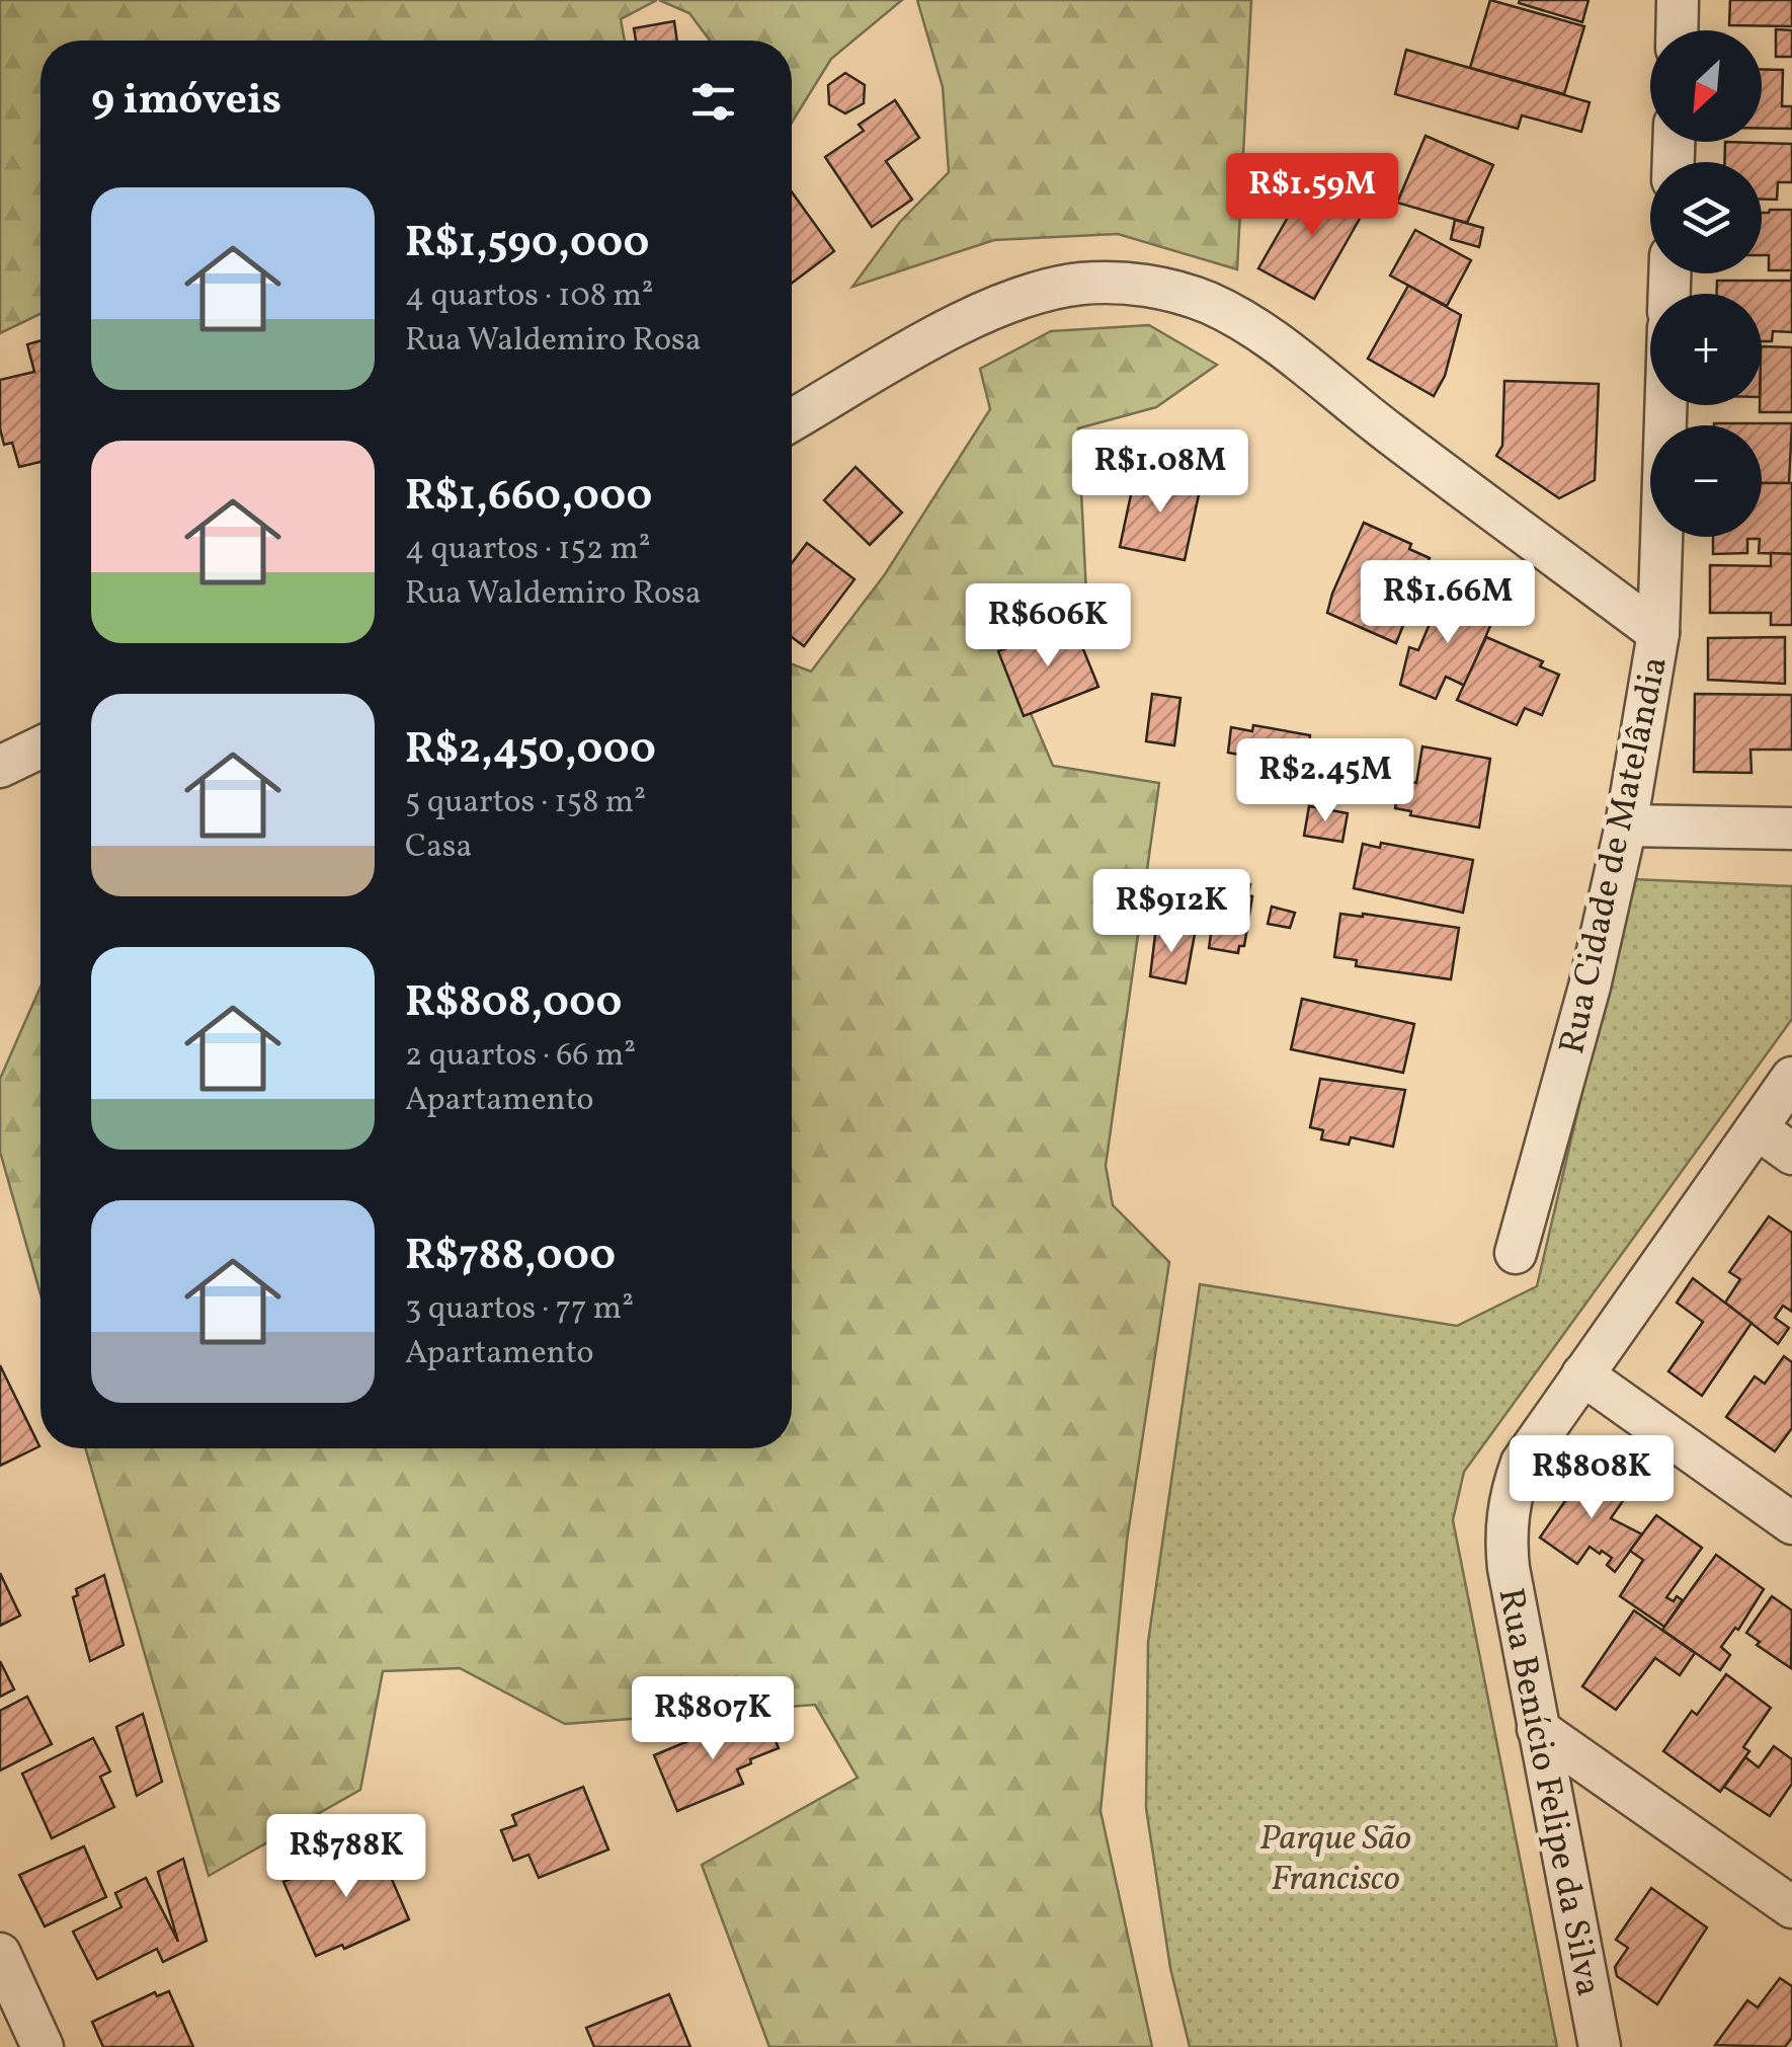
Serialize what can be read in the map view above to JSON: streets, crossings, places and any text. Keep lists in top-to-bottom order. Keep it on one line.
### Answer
{"streets":{"street":["Rua Cidade de Matelândia","Rua Benício Felipe da Silva"]},"parks":["Parque São Francisco"],"north":"bottom left","page":{"map_buttons":["+","−"],"heading":"9 imóveis","price":["R$1.59M","R$1.08M","R$1.66M","R$606K","R$2.45M","R$912K","R$808K","R$807K","R$788K"],"list":[{"name":"R$1,590,000","note":"4 quartos · 108 m² · Rua Waldemiro Rosa"},{"name":"R$1,660,000","note":"4 quartos · 152 m² · Rua Waldemiro Rosa"},{"name":"R$2,450,000","note":"5 quartos · 158 m² · Casa"},{"name":"R$808,000","note":"2 quartos · 66 m² · Apartamento"},{"name":"R$788,000","note":"3 quartos · 77 m² · Apartamento"}]}}
